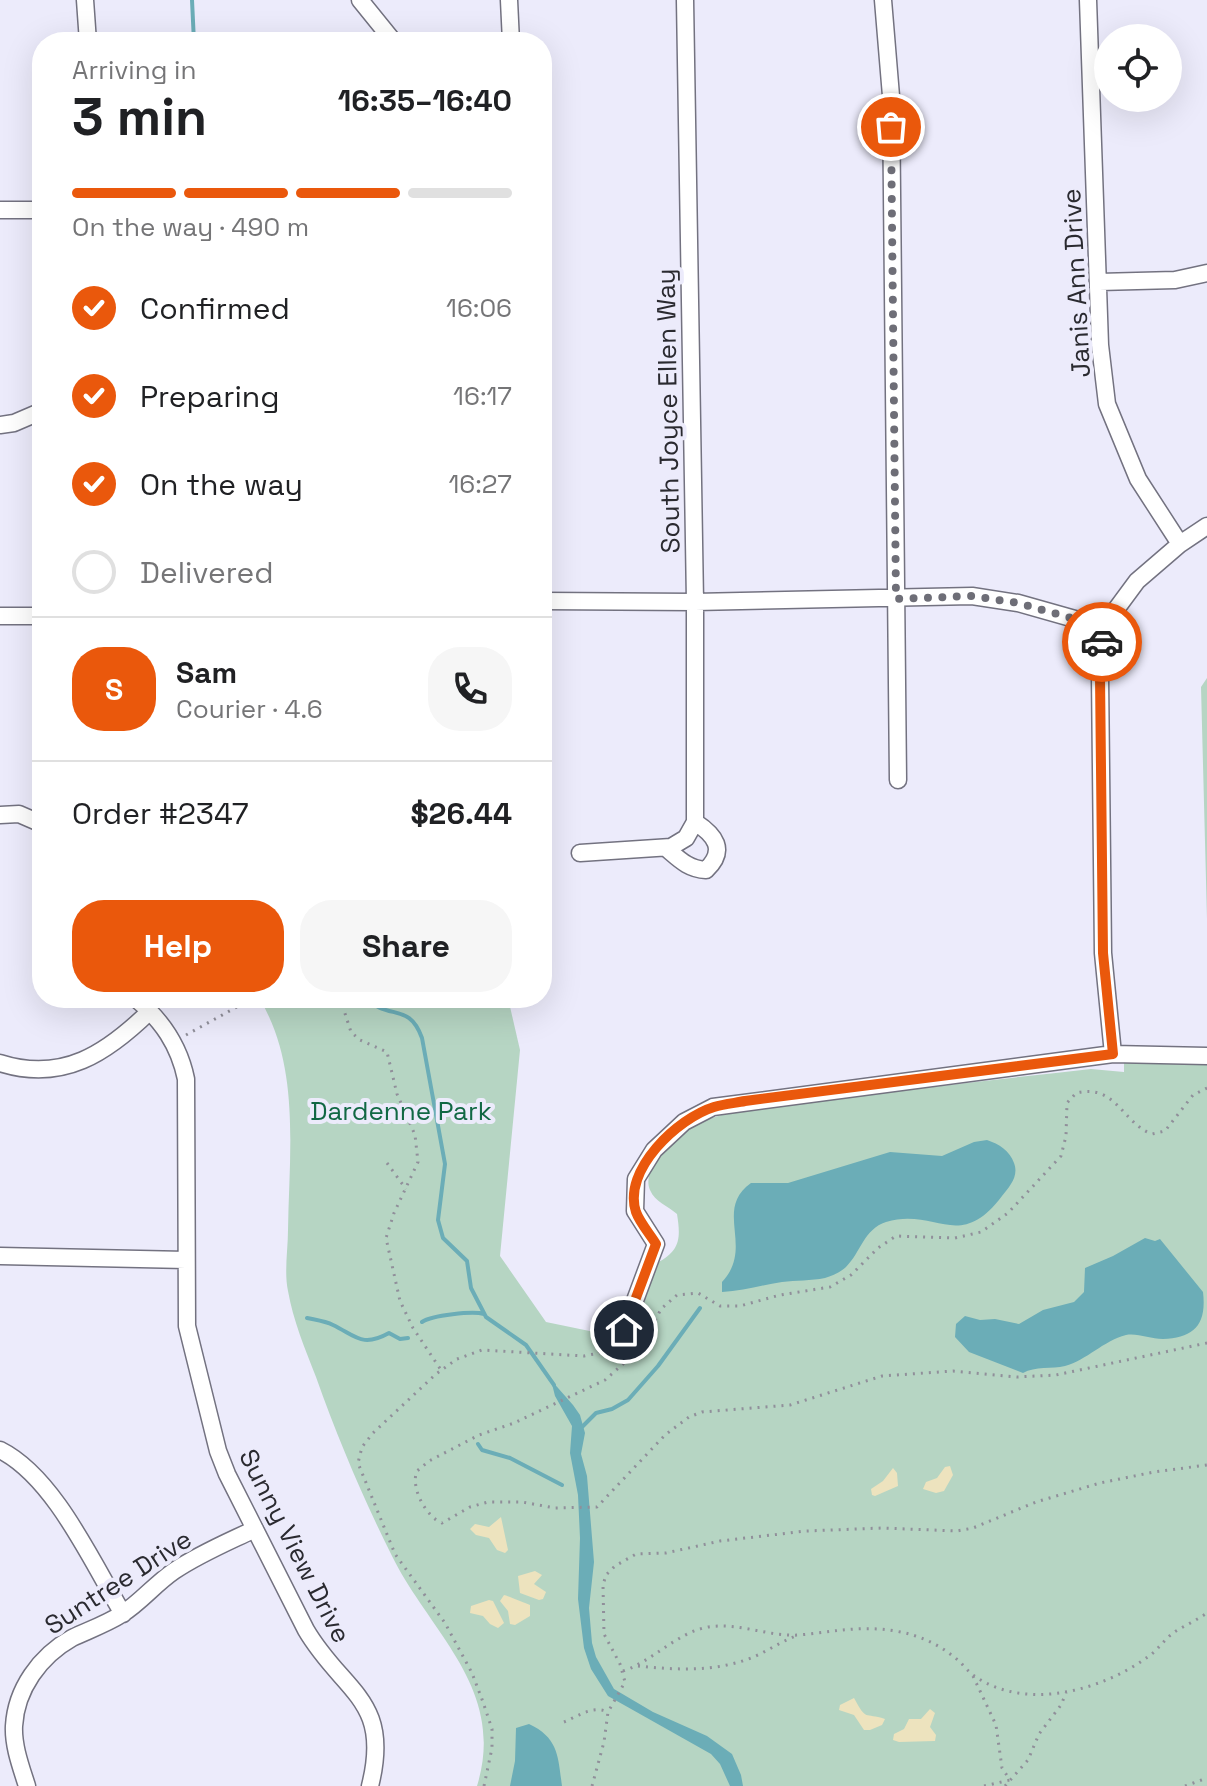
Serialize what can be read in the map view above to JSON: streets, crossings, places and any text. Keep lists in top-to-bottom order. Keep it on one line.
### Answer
{"streets":{"street":["Janis Ann Drive","South Joyce Ellen Way","Sunny View Drive","Suntree Drive"]},"crossings":[["Sunny View Drive","Suntree Drive"]],"parks":["Dardenne Park"],"page":{"heading":["3 min","Arriving in","16:35–16:40"],"panel":["Sam","Courier · 4.6","Order #2347","$26.44"],"bar":"On the way · 490 m","list":[["Confirmed","16:06"],["Preparing","16:17"],["On the way","16:27"],"Delivered"],"round":"S","buttons":["Help","Share"]}}
